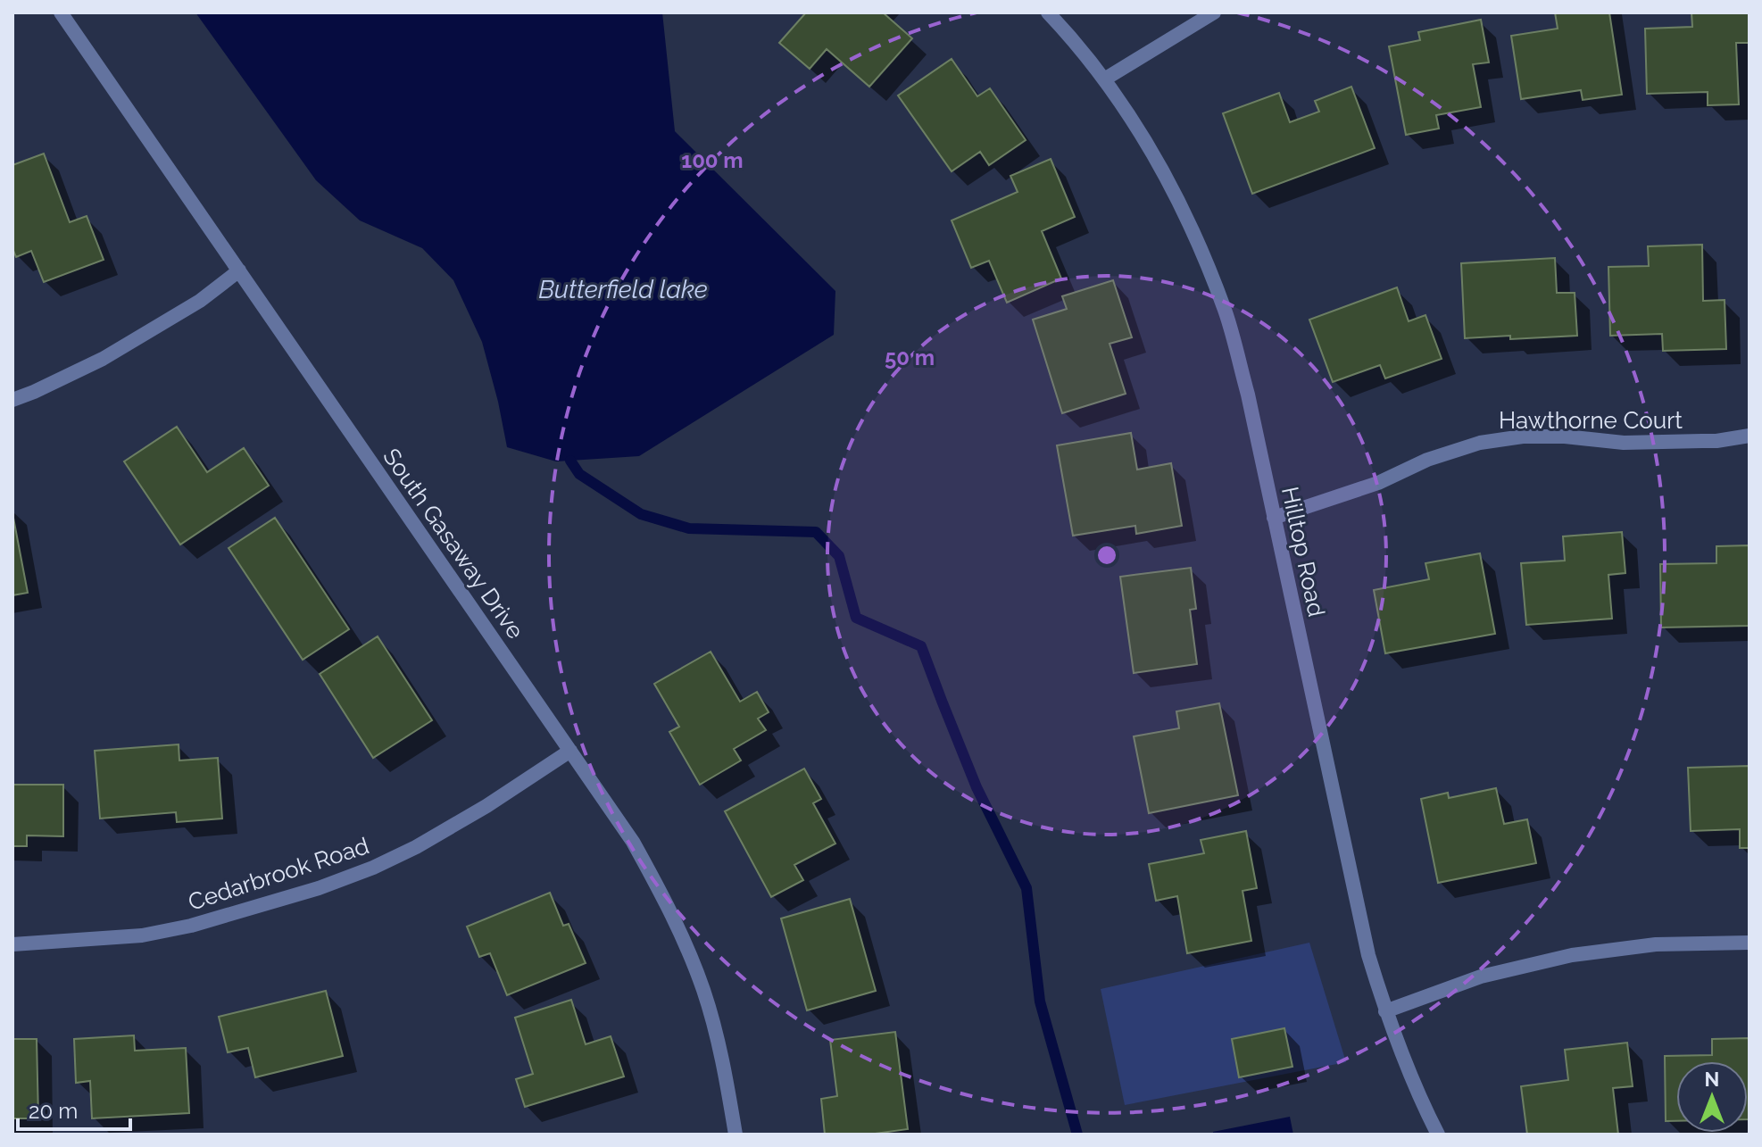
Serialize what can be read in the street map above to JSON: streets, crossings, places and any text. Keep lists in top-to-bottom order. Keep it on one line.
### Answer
{"streets":{"street":["Hawthorne Court","South Gasaway Drive","Hilltop Road","Cedarbrook Road"]},"crossings":[["Hawthorne Court","Hilltop Road"],["South Gasaway Drive","Cedarbrook Road"]],"water":["Butterfield lake"],"scale_bar":"20 m","north":"top","rings":["100 m","50 m"]}
